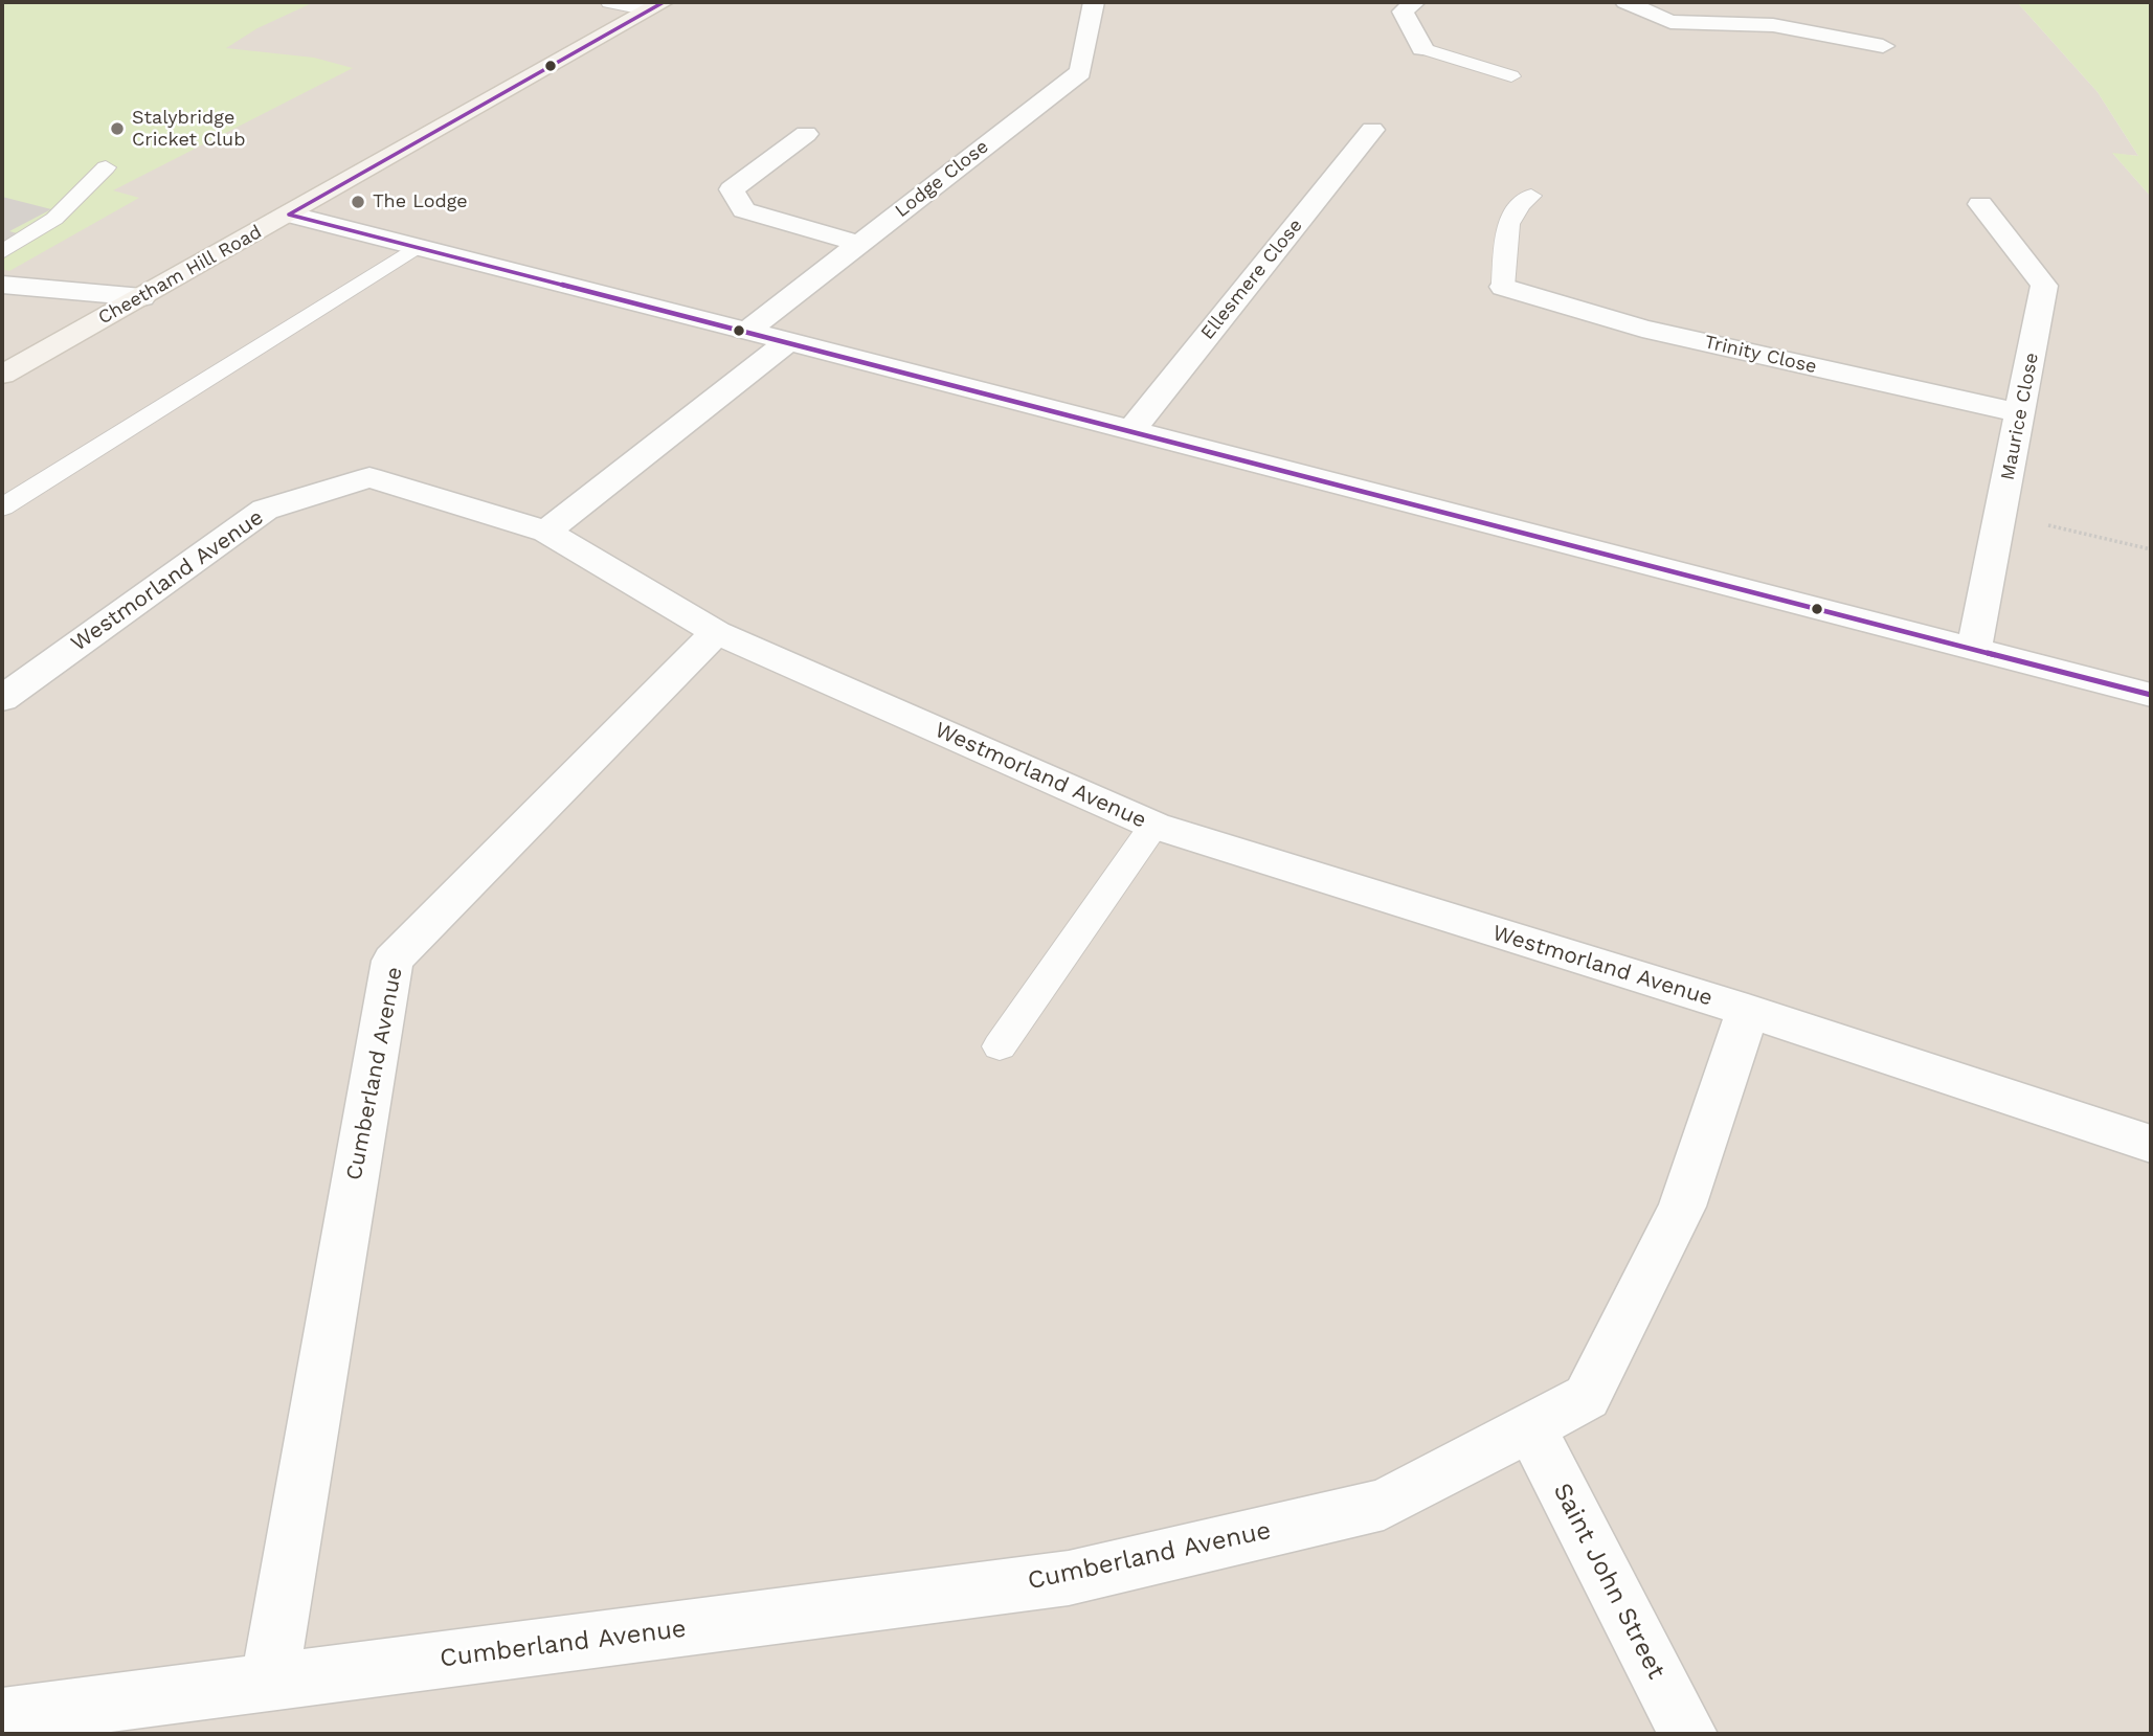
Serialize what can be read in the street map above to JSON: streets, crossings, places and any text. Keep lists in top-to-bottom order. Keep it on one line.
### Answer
{"streets":{"main road":["Cheetham Hill Road"],"street":["Lodge Close","Ellesmere Close","Trinity Close","Maurice Close","Westmorland Avenue","Cumberland Avenue","Saint John Street"]},"crossings":[["Trinity Close","Maurice Close"],["Westmorland Avenue","Cumberland Avenue"],["Cumberland Avenue","Saint John Street"]],"places":["Stalybridge Cricket Club","The Lodge"]}
